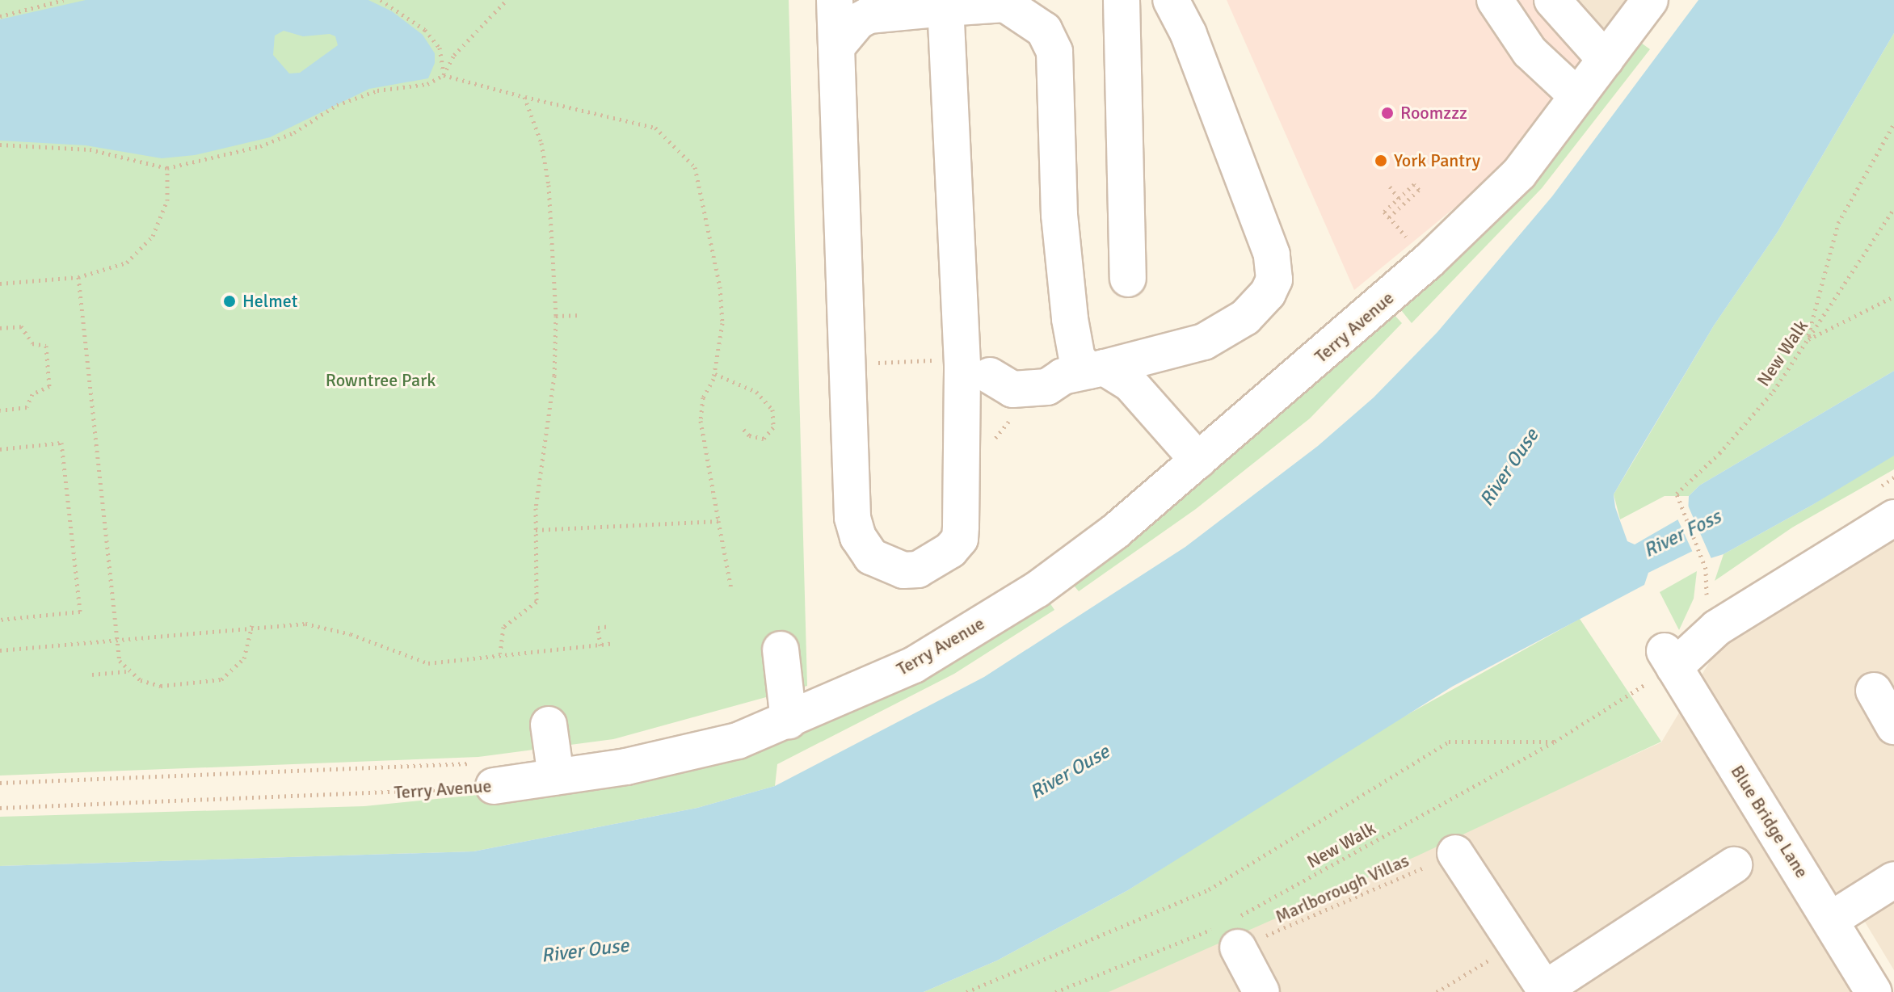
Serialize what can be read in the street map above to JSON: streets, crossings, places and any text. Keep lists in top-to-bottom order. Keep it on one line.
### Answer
{"streets":{"street":["Terry Avenue","Blue Bridge Lane"],"path":["New Walk","Marlborough Villas"]},"crossings":[["New Walk","Marlborough Villas"]],"water":["River Ouse","River Foss"],"parks":["Rowntree Park"],"places":["Roomzzz","York Pantry","Helmet"]}
